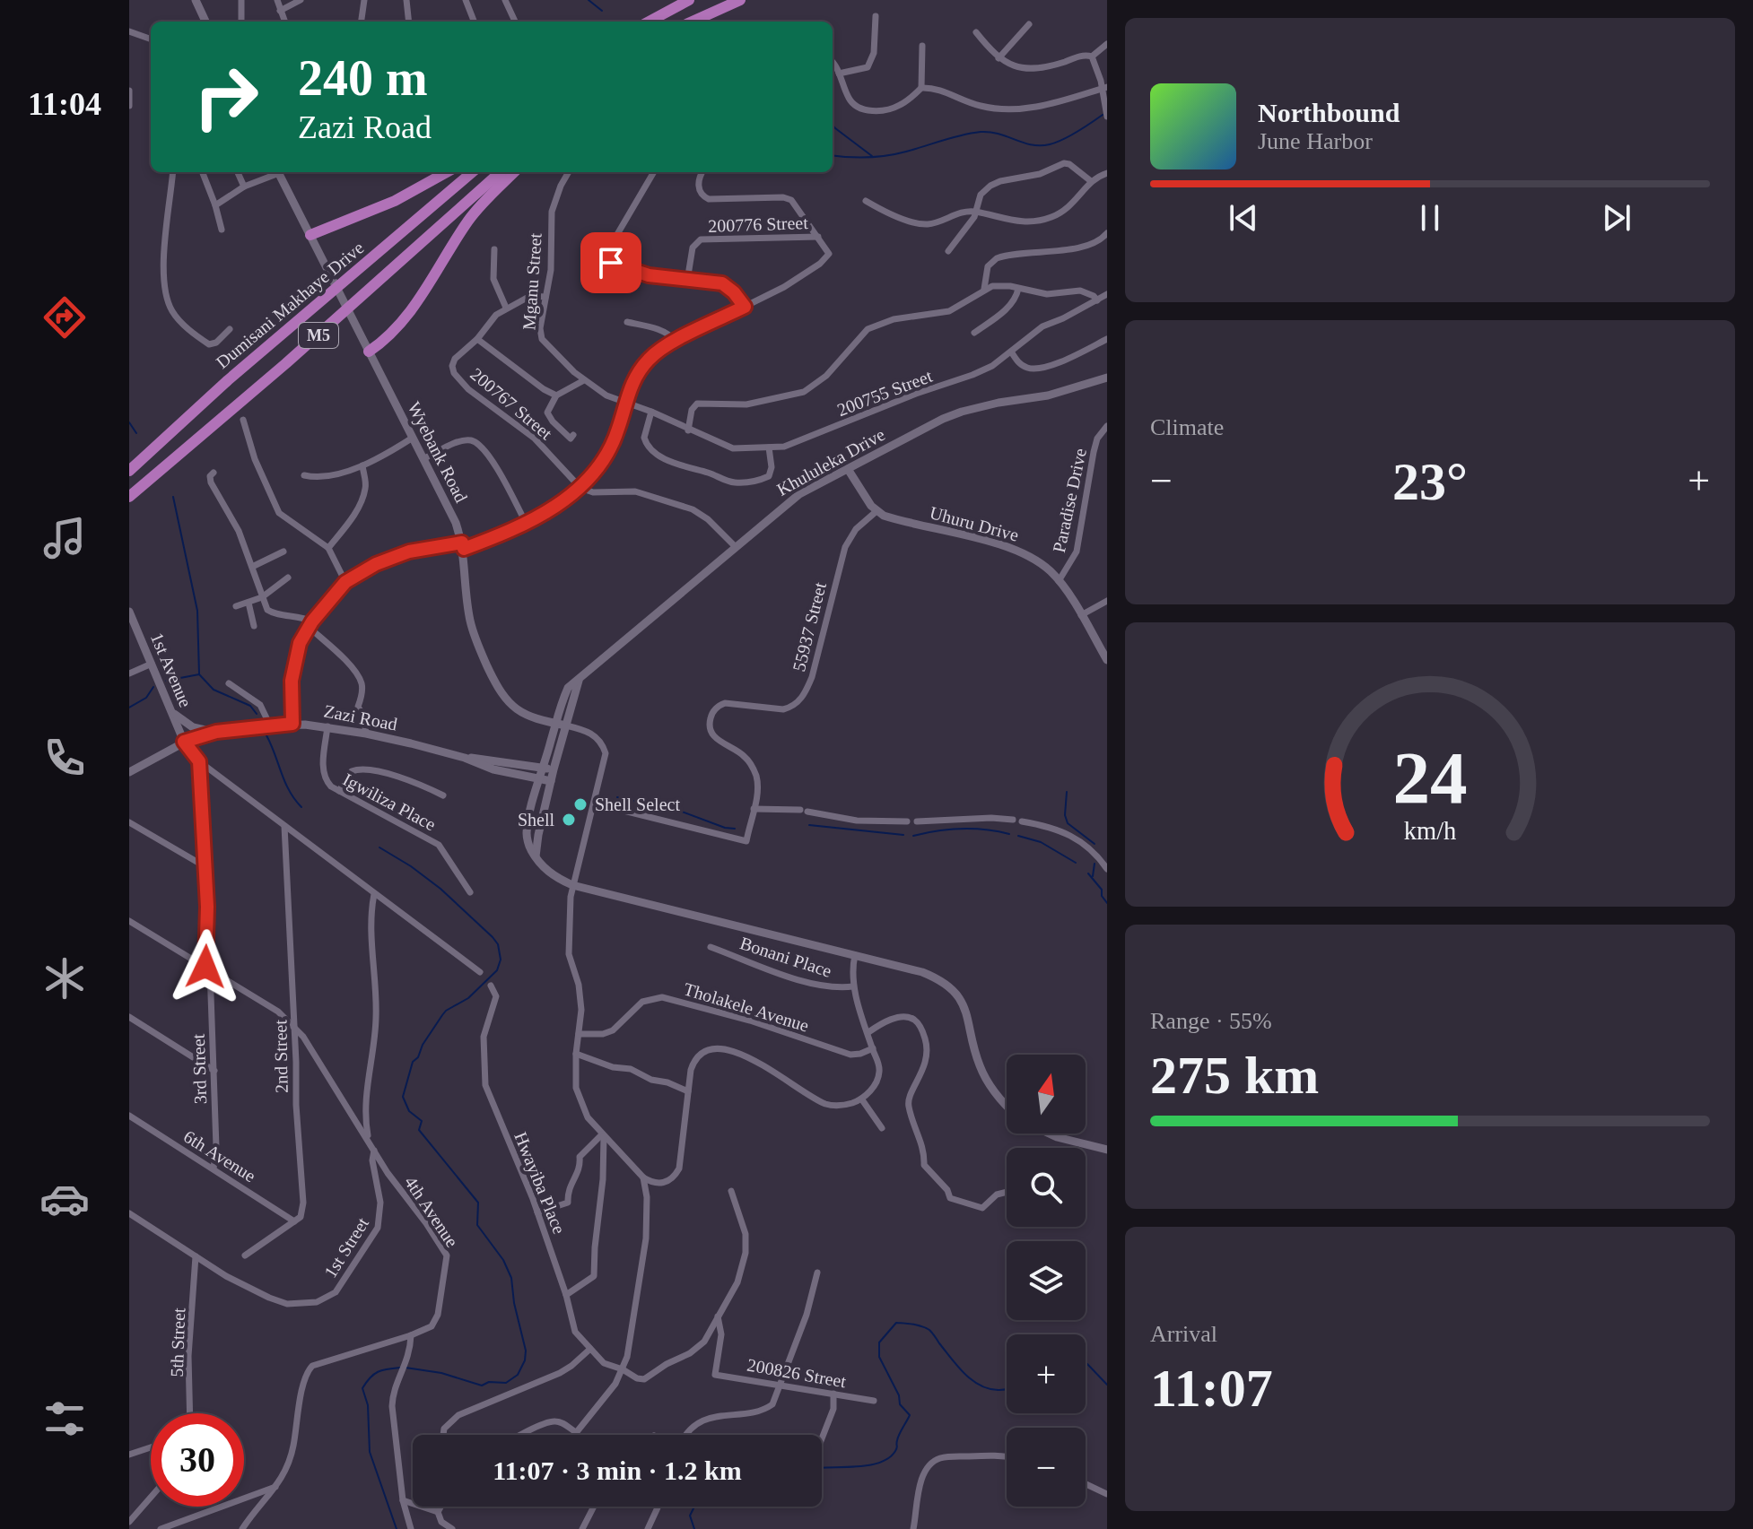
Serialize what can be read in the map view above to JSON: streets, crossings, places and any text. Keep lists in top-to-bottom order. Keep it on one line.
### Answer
{"streets":{"main road":["Dumisani Makhaye Drive","M5"],"street":["200776 Street","Mganu Street","200755 Street","200767 Street","Wyebank Road","Khululeka Drive","Paradise Drive","Uhuru Drive","55937 Street","1st Avenue","Zazi Road","Igwiliza Place","Bonani Place","Tholakele Avenue","2nd Street","3rd Street","6th Avenue","Hwayiba Place","4th Avenue","1st Street","5th Street","200826 Street"]},"crossings":[["Mganu Street","200755 Street"],["Mganu Street","200767 Street"],["Wyebank Road","Khululeka Drive"],["Khululeka Drive","Zazi Road"],["Paradise Drive","Uhuru Drive"],["Uhuru Drive","55937 Street"],["1st Avenue","Zazi Road"],["Zazi Road","Igwiliza Place"],["2nd Street","6th Avenue"],["2nd Street","4th Avenue"],["3rd Street","6th Avenue"],["3rd Street","4th Avenue"],["4th Avenue","1st Street"],["1st Street","5th Street"]],"places":["Shell Select","Shell"],"north":"top","page":{"tabs":"11:04","turn":["240 m","Zazi Road"],"song":["Northbound","June Harbor"],"tile":["Climate",["Range · 55%","275 km"],["Arrival","11:07"]],"heat":["−","23°","+"],"map_buttons":["+","−"],"limit":"30","trip":"11:07 · 3 min · 1.2 km","gauge":["24","km/h"]}}
